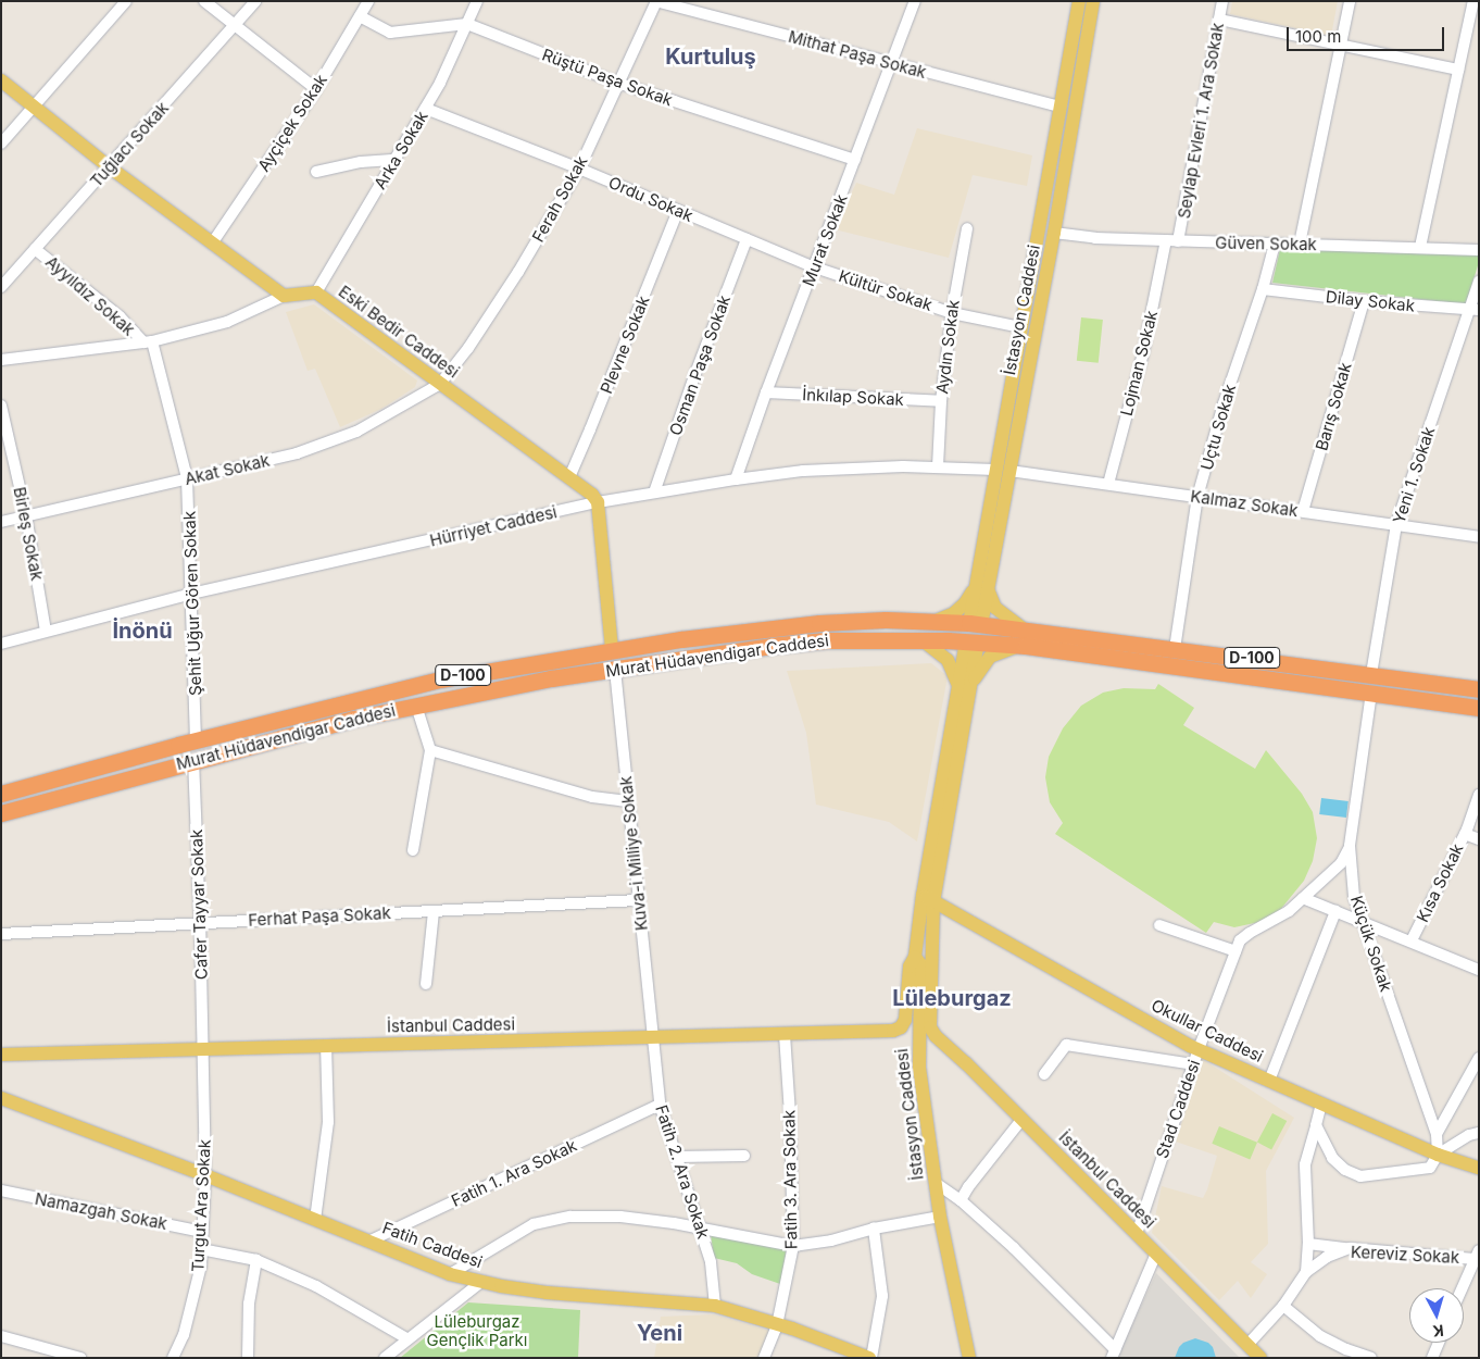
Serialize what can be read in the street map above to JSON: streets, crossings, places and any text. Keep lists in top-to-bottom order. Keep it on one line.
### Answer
{"streets":{"highway":["Murat Hüdavendigar Caddesi","D-100"],"main road":["İstasyon Caddesi","Eski Bedir Caddesi","İstanbul Caddesi","Okullar Caddesi","Fatih Caddesi"],"street":["Mithat Paşa Sokak","Rüştü Paşa Sokak","Seylap Evleri 1. Ara Sokak","Ayçiçek Sokak","Tuğlacı Sokak","Arka Sokak","Ferah Sokak","Ordu Sokak","Murat Sokak","Güven Sokak","Kültür Sokak","Ayyıldız Sokak","Dilay Sokak","Plevne Sokak","Aydın Sokak","Lojman Sokak","Osman Paşa Sokak","İnkılap Sokak","Barış Sokak","Uçtu Sokak","Akat Sokak","Yeni 1. Sokak","Kalmaz Sokak","Hürriyet Caddesi","Birleş Sokak","Şehit Uğur Gören Sokak","Kuva-i Milliye Sokak","Kısa Sokak","Cafer Tayyar Sokak","Ferhat Paşa Sokak","Küçük Sokak","Stad Caddesi","Fatih 2. Ara Sokak","Fatih 1. Ara Sokak","Fatih 3. Ara Sokak","Turgut Ara Sokak","Namazgah Sokak","Kereviz Sokak"]},"crossings":[["Mithat Paşa Sokak","Ferah Sokak"],["Mithat Paşa Sokak","Murat Sokak"],["Mithat Paşa Sokak","İstasyon Caddesi"],["Rüştü Paşa Sokak","Ayçiçek Sokak"],["Rüştü Paşa Sokak","Arka Sokak"],["Rüştü Paşa Sokak","Ferah Sokak"],["Rüştü Paşa Sokak","Murat Sokak"],["Seylap Evleri 1. Ara Sokak","Güven Sokak"],["Tuğlacı Sokak","Ayyıldız Sokak"],["Arka Sokak","Ordu Sokak"],["Arka Sokak","Eski Bedir Caddesi"],["Ferah Sokak","Ordu Sokak"],["Ferah Sokak","Eski Bedir Caddesi"],["Ferah Sokak","Akat Sokak"],["Ordu Sokak","Murat Sokak"],["Ordu Sokak","Kültür Sokak"],["Ordu Sokak","Plevne Sokak"],["Ordu Sokak","Osman Paşa Sokak"],["Murat Sokak","Kültür Sokak"],["Murat Sokak","İnkılap Sokak"],["Murat Sokak","Hürriyet Caddesi"],["Güven Sokak","İstasyon Caddesi"],["Güven Sokak","Lojman Sokak"],["Güven Sokak","Uçtu Sokak"],["Kültür Sokak","İstasyon Caddesi"],["Kültür Sokak","Aydın Sokak"],["Ayyıldız Sokak","Şehit Uğur Gören Sokak"],["Dilay Sokak","Barış Sokak"],["Dilay Sokak","Uçtu Sokak"],["Dilay Sokak","Yeni 1. Sokak"],["İstasyon Caddesi","Kalmaz Sokak"],["İstasyon Caddesi","Hürriyet Caddesi"],["İstasyon Caddesi","Murat Hüdavendigar Caddesi"],["İstasyon Caddesi","İstanbul Caddesi"],["İstasyon Caddesi","Okullar Caddesi"],["Eski Bedir Caddesi","Plevne Sokak"],["Eski Bedir Caddesi","Akat Sokak"],["Eski Bedir Caddesi","Hürriyet Caddesi"],["Aydın Sokak","İnkılap Sokak"],["Aydın Sokak","Hürriyet Caddesi"],["Lojman Sokak","Kalmaz Sokak"],["Osman Paşa Sokak","Hürriyet Caddesi"],["Barış Sokak","Kalmaz Sokak"],["Uçtu Sokak","Kalmaz Sokak"],["Uçtu Sokak","Murat Hüdavendigar Caddesi"],["Akat Sokak","Birleş Sokak"],["Akat Sokak","Şehit Uğur Gören Sokak"],["Yeni 1. Sokak","Kalmaz Sokak"],["Yeni 1. Sokak","Murat Hüdavendigar Caddesi"],["Hürriyet Caddesi","Birleş Sokak"],["Hürriyet Caddesi","Şehit Uğur Gören Sokak"],["Şehit Uğur Gören Sokak","Murat Hüdavendigar Caddesi"],["Murat Hüdavendigar Caddesi","Kuva-i Milliye Sokak"],["Murat Hüdavendigar Caddesi","Cafer Tayyar Sokak"],["Murat Hüdavendigar Caddesi","Küçük Sokak"],["Kuva-i Milliye Sokak","Ferhat Paşa Sokak"],["Kuva-i Milliye Sokak","İstanbul Caddesi"],["Kuva-i Milliye Sokak","Fatih 2. Ara Sokak"],["Cafer Tayyar Sokak","Ferhat Paşa Sokak"],["Cafer Tayyar Sokak","İstanbul Caddesi"],["Cafer Tayyar Sokak","Turgut Ara Sokak"],["Küçük Sokak","Okullar Caddesi"],["Küçük Sokak","Stad Caddesi"],["İstanbul Caddesi","Stad Caddesi"],["İstanbul Caddesi","Fatih 2. Ara Sokak"],["İstanbul Caddesi","Fatih 3. Ara Sokak"],["İstanbul Caddesi","Turgut Ara Sokak"],["İstanbul Caddesi","Kereviz Sokak"],["Okullar Caddesi","Stad Caddesi"],["Fatih 2. Ara Sokak","Fatih 1. Ara Sokak"],["Fatih 2. Ara Sokak","Fatih Caddesi"],["Fatih 1. Ara Sokak","Fatih Caddesi"],["Fatih 3. Ara Sokak","Fatih Caddesi"],["Turgut Ara Sokak","Namazgah Sokak"],["Turgut Ara Sokak","Fatih Caddesi"]],"districts":["Kurtuluş","İnönü","Lüleburgaz","Yeni"],"parks":["Lüleburgaz Gençlik Parkı"],"scale_bar":"100 m","north":"bottom"}
